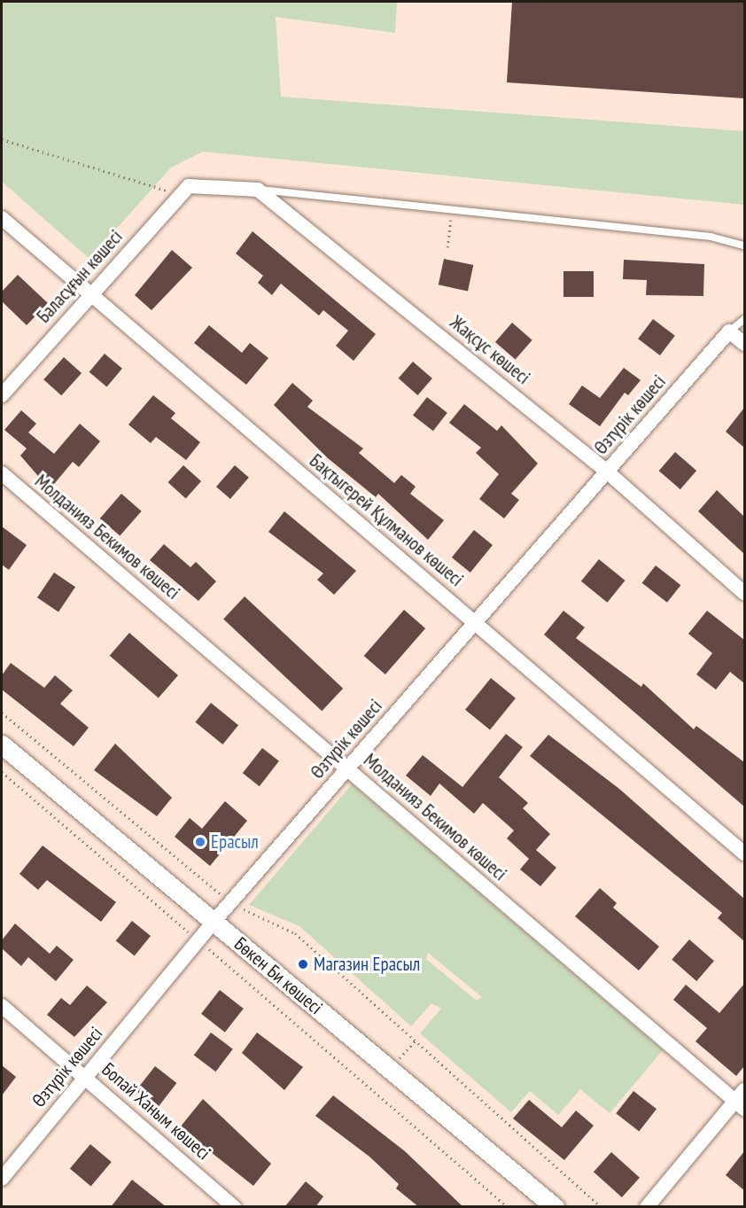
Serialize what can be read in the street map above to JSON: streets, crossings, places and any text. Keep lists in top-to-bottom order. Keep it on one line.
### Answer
{"streets":{"street":["Баласұғын көшесі","Жақсұс көшесі","Өзтүрік көшесі","Бақтыгерей Құлманов көшесі","Молданияз Бекимов көшесі","Бөкен Би көшесі","Бопай Ханым көшесі"]},"crossings":[["Баласұғын көшесі","Бақтыгерей Құлманов көшесі"],["Жақсұс көшесі","Өзтүрік көшесі"],["Өзтүрік көшесі","Бақтыгерей Құлманов көшесі"],["Өзтүрік көшесі","Молданияз Бекимов көшесі"],["Өзтүрік көшесі","Бөкен Би көшесі"],["Өзтүрік көшесі","Бопай Ханым көшесі"]],"places":["Ерасыл","Магазин Ерасыл"]}
